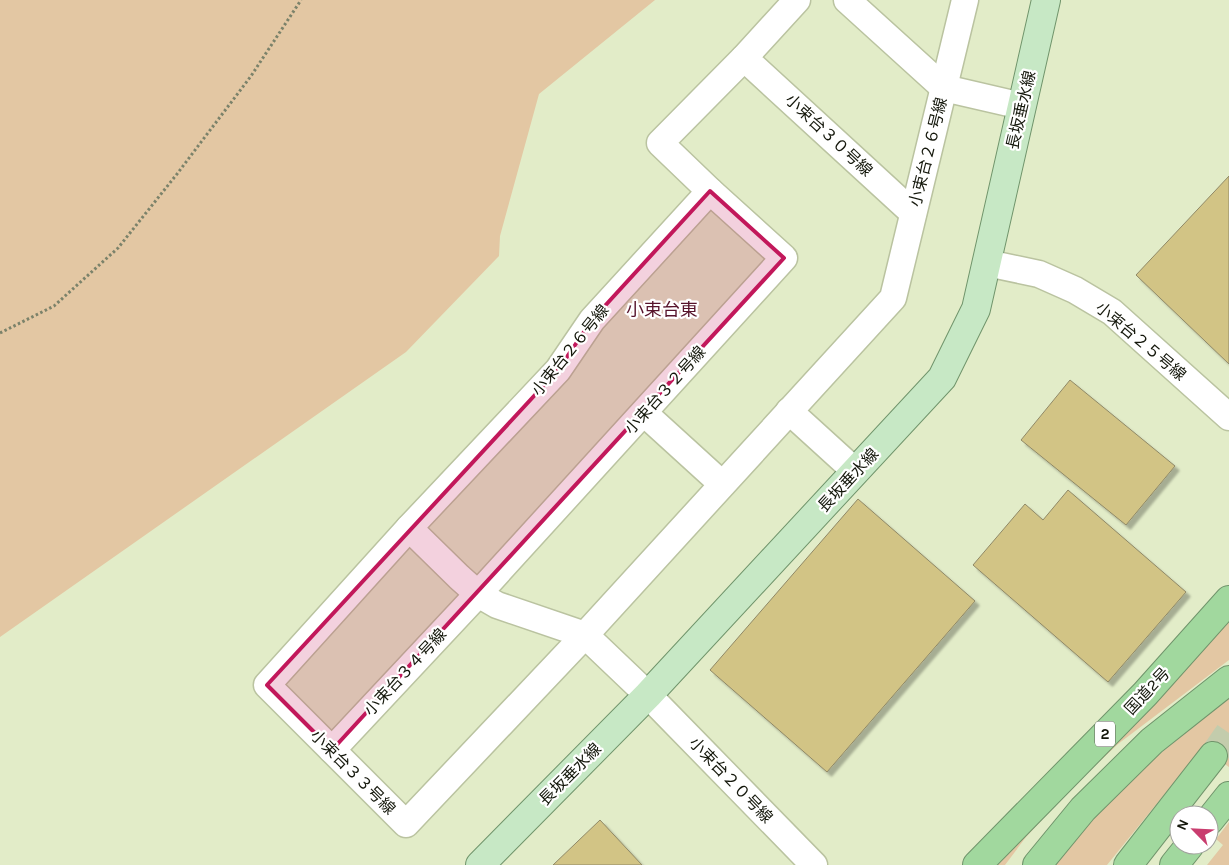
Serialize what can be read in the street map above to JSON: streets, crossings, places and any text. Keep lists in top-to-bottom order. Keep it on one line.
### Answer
{"streets":{"highway":["国道2号","2"],"main road":["長坂垂水線"],"street":["小束台３０号線","小束台２６号線","小束台２５号線","小束台３２号線","小束台３４号線","小束台３３号線","小束台２０号線"]},"crossings":[["長坂垂水線","小束台２５号線"],["長坂垂水線","小束台２０号線"],["小束台３０号線","小束台２６号線"],["小束台２６号線","小束台３２号線"],["小束台２６号線","小束台３３号線"],["小束台３２号線","小束台３４号線"],["小束台３４号線","小束台３３号線"]],"districts":["小束台東"],"north":"top left"}
